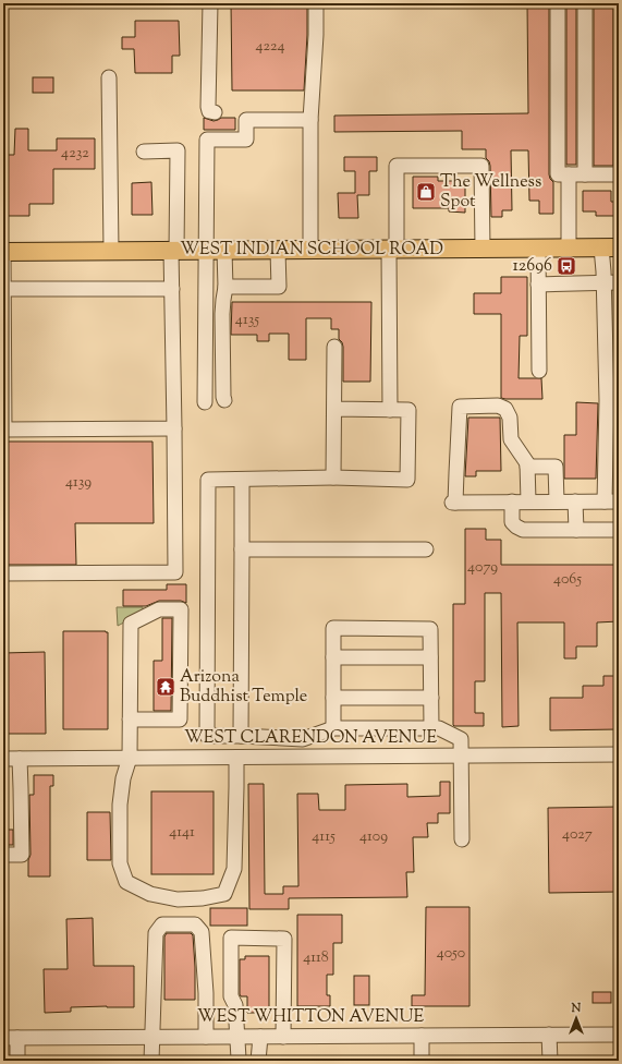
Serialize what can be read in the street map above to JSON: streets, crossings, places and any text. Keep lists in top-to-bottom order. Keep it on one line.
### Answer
{"streets":{"main road":["WEST INDIAN SCHOOL ROAD"],"street":["WEST CLARENDON AVENUE","WEST WHITTON AVENUE"]},"places":{"shop":["The Wellness Spot"],"bus stop":["12696"],"temple":["Arizona Buddhist Temple"]},"house_numbers":["4224","4232","4135","4139","4079","4065","4141","4027","4115","4109","4050","4118"],"north":"top"}
